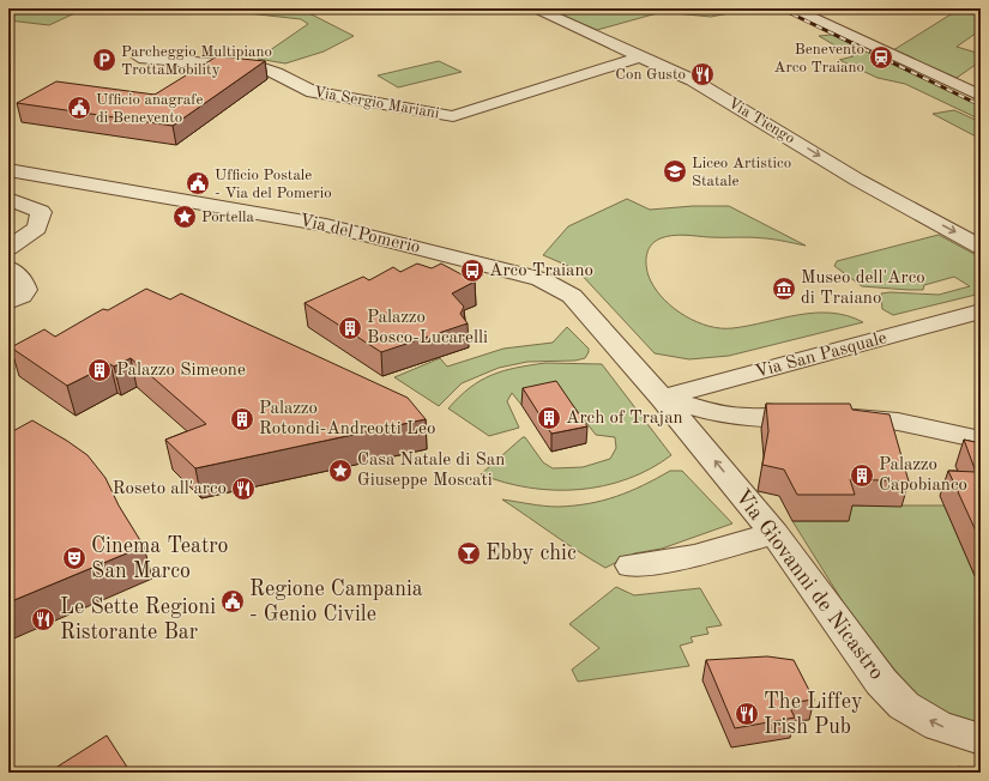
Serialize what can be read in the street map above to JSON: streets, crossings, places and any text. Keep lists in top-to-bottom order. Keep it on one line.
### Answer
{"streets":{"street":["Via Sergio Mariani","Via Tiengo","Via del Pomerio","Via San Pasquale","Via Giovanni de Nicastro"]},"crossings":[["Via Sergio Mariani","Via Tiengo"],["Via del Pomerio","Via San Pasquale"],["Via del Pomerio","Via Giovanni de Nicastro"],["Via San Pasquale","Via Giovanni de Nicastro"]],"one_way":["Via Giovanni de Nicastro"],"places":{"station":["Benevento Arco Traiano"],"parking":["Parcheggio Multipiano TrottaMobility"],"restaurant":["Con Gusto","Roseto all'arco","Le Sette Regioni Ristorante Bar","The Liffey Irish Pub"],"public building":["Ufficio anagrafe di Benevento","Ufficio Postale - Via del Pomerio","Regione Campania - Genio Civile"],"school or university":["Liceo Artistico Statale"],"place":["Portella","Casa Natale di San Giuseppe Moscati"],"bus stop":["Arco Traiano"],"museum":["Museo dell'Arco di Traiano"],"building":["Palazzo Bosco-Lucarelli","Palazzo Simeone","Arch of Trajan","Palazzo Rotondi-Andreotti Leo","Palazzo Capobianco"],"bar":["Ebby chic"],"theatre":["Cinema Teatro San Marco"]}}
